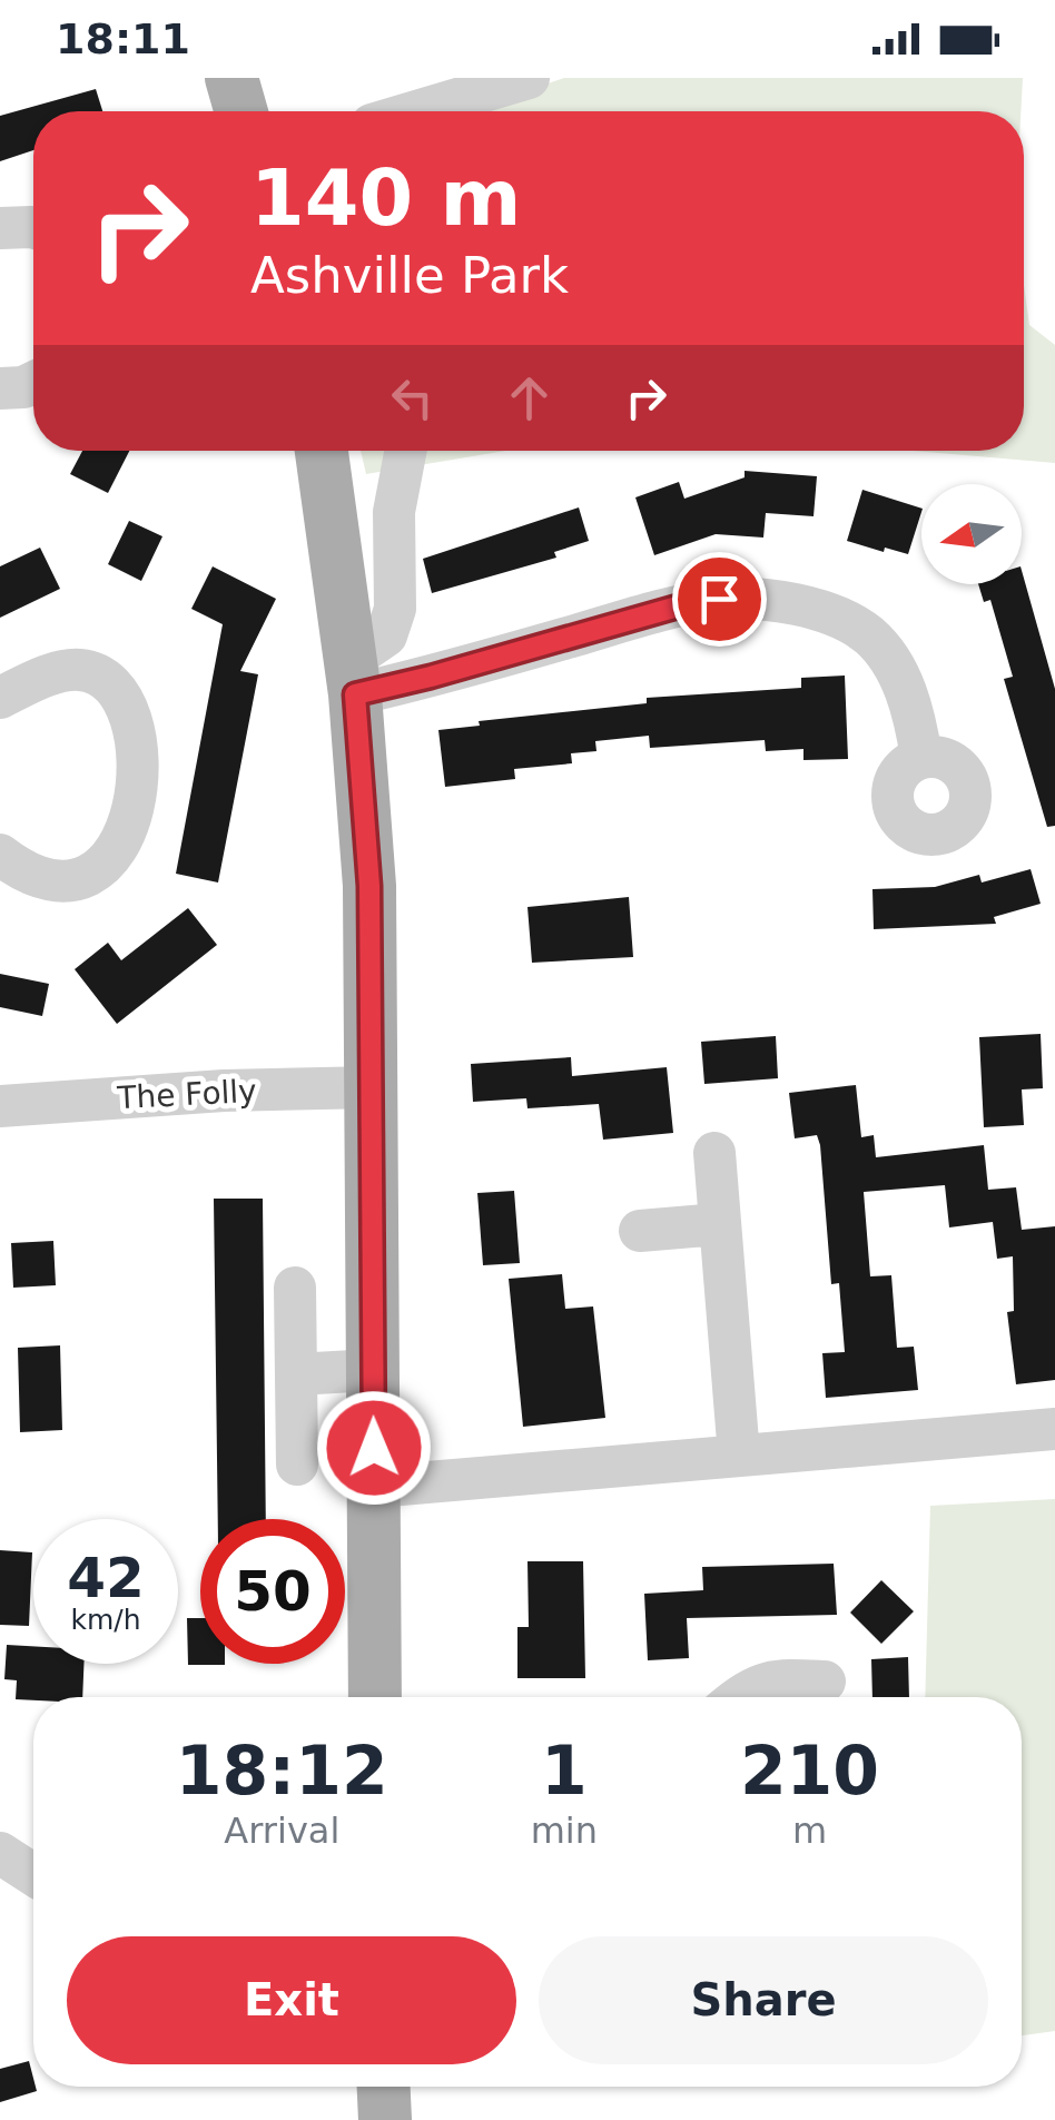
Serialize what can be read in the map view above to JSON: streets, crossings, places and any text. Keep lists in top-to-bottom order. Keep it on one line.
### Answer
{"streets":{"street":["The Folly"]},"north":"left","page":{"status":"18:11","turn":["140 m","Ashville Park"],"speed":"42 km/h","limit":"50","eta":["18:12","Arrival","1","min","210","m"],"buttons":["Exit","Share"]}}
